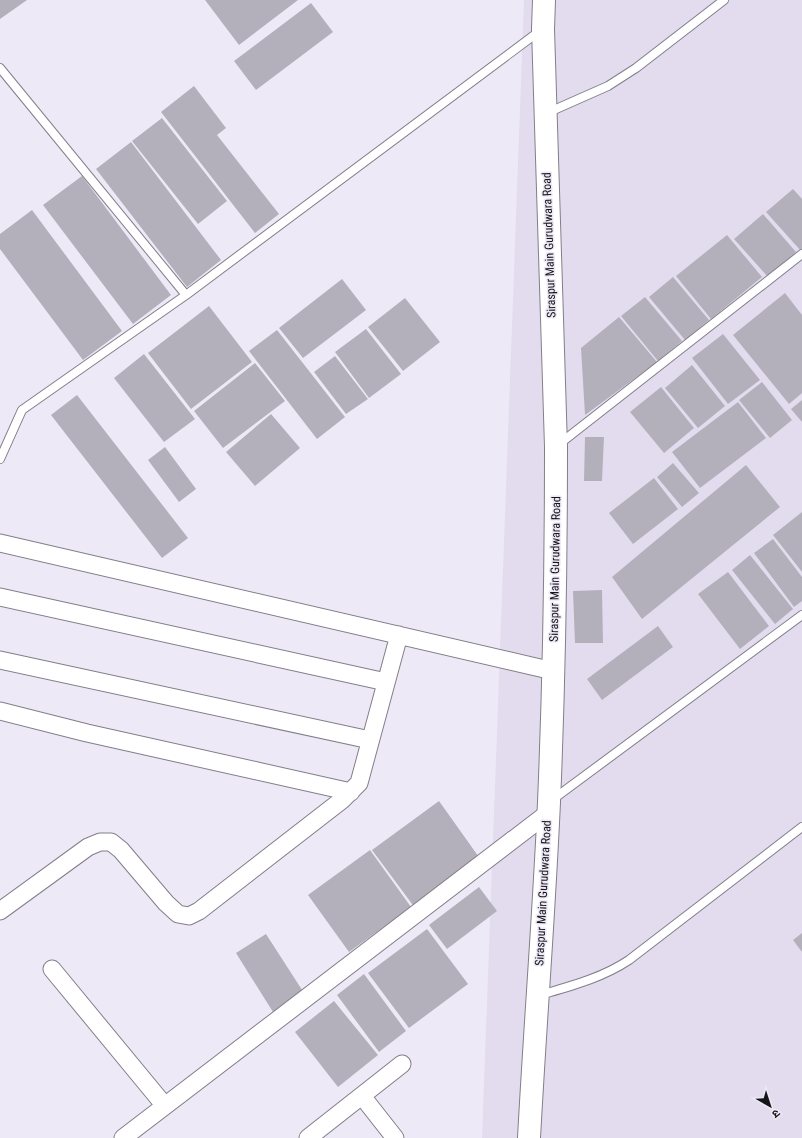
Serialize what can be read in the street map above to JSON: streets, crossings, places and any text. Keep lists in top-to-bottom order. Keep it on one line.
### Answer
{"streets":{"street":["Siraspur Main Gurudwara Road"]},"north":"bottom right"}
